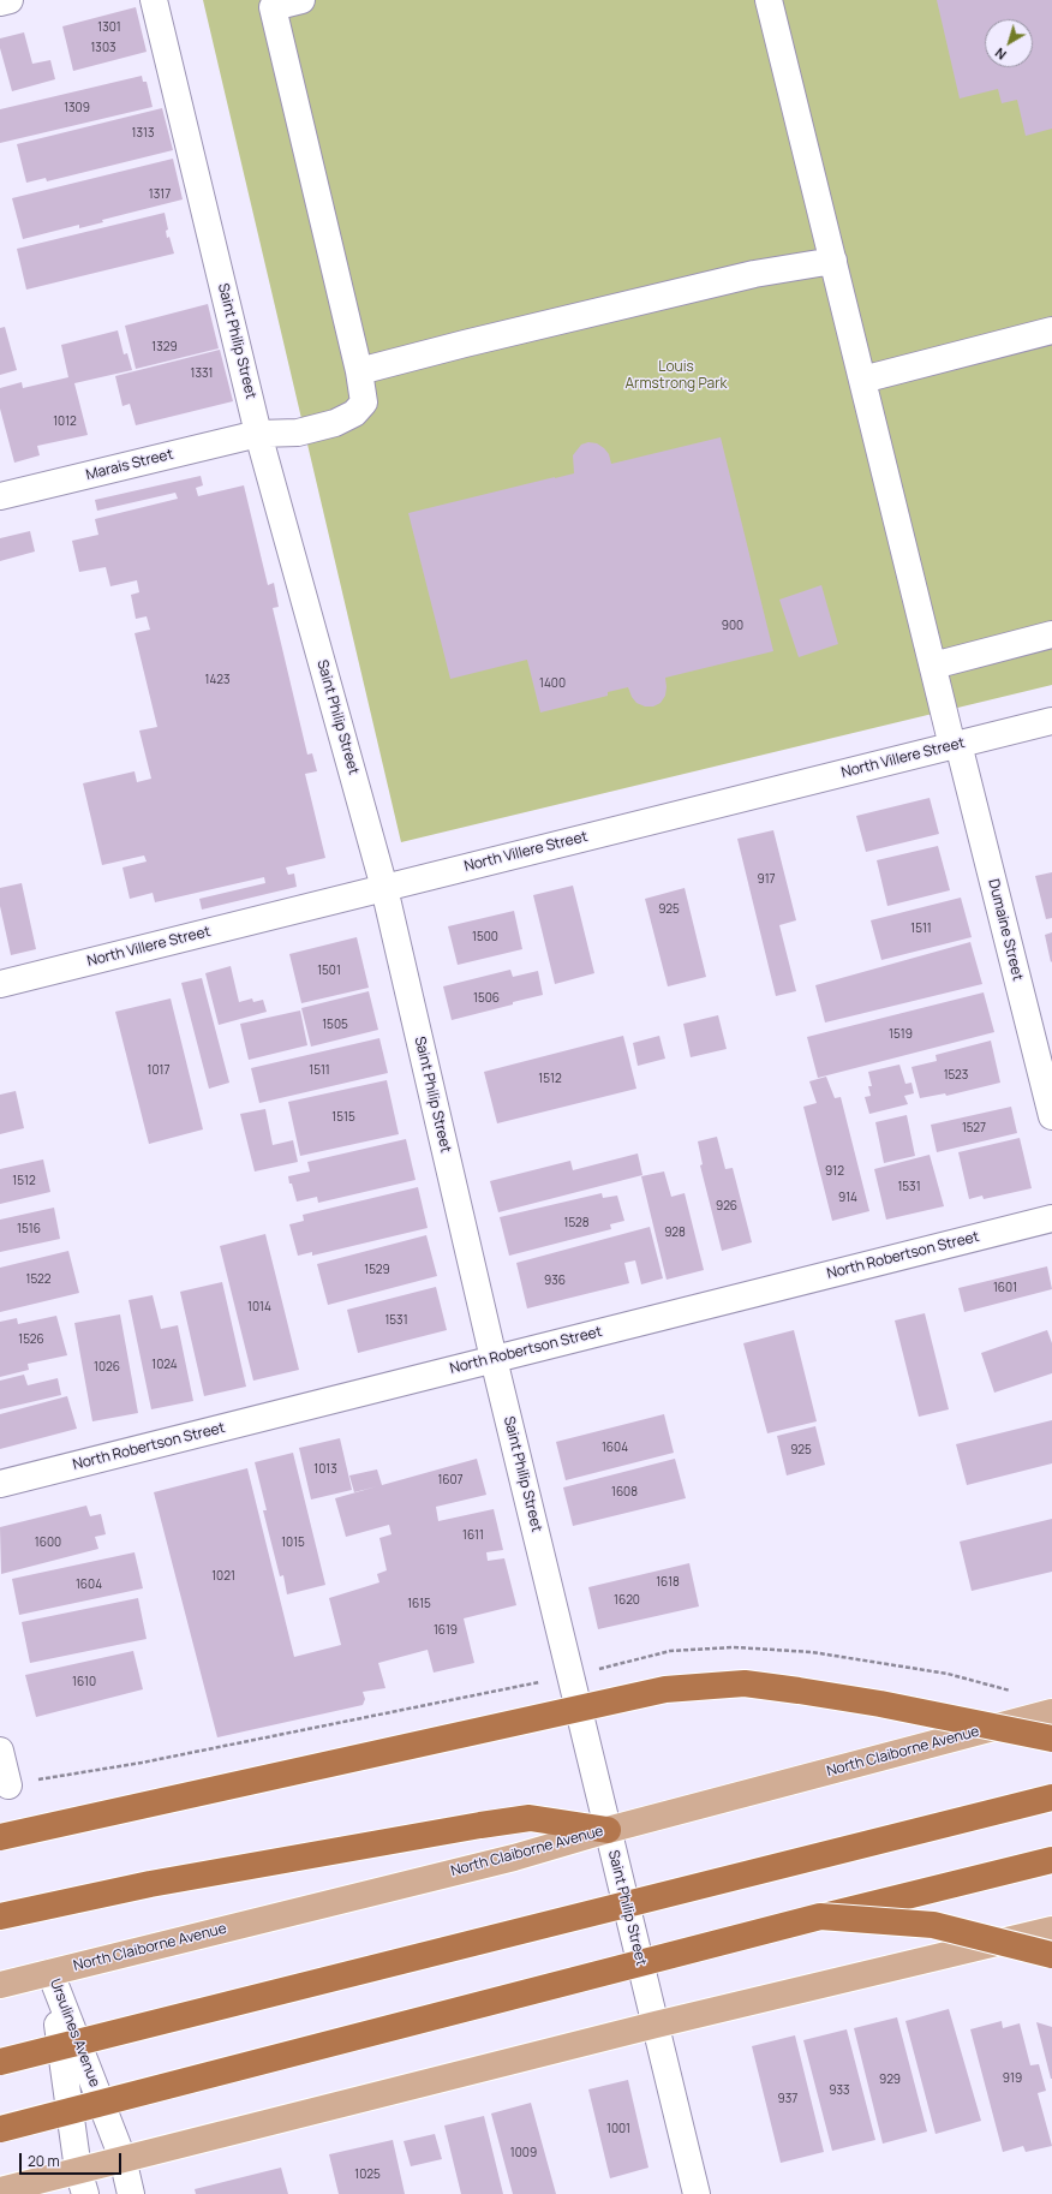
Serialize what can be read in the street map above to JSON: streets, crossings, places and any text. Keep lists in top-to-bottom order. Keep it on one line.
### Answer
{"streets":{"main road":["North Claiborne Avenue"],"street":["Saint Philip Street","Marais Street","North Villere Street","Dumaine Street","North Robertson Street","Ursulines Avenue"]},"crossings":[["Saint Philip Street","Marais Street"],["Saint Philip Street","North Villere Street"],["Saint Philip Street","North Robertson Street"],["Saint Philip Street","North Claiborne Avenue"],["North Villere Street","Dumaine Street"],["North Claiborne Avenue","Ursulines Avenue"]],"parks":["Louis Armstrong Park"],"house_numbers":["1301","1303","1309","1313","1317","1329","1331","1012","900","1423","1400","917","925","1511","1500","1501","1506","1505","1519","1017","1511","1523","1512","1515","1527","912","1512","1531","914","926","1528","1516","928","1529","1522","936","1601","1014","1531","1526","1024","1026","1604","925","1013","1607","1608","1611","1600","1015","1021","1618","1604","1620","1615","1619","1610","919","929","933","937","1001","1009","1025"],"scale_bar":"20 m","north":"bottom left"}
